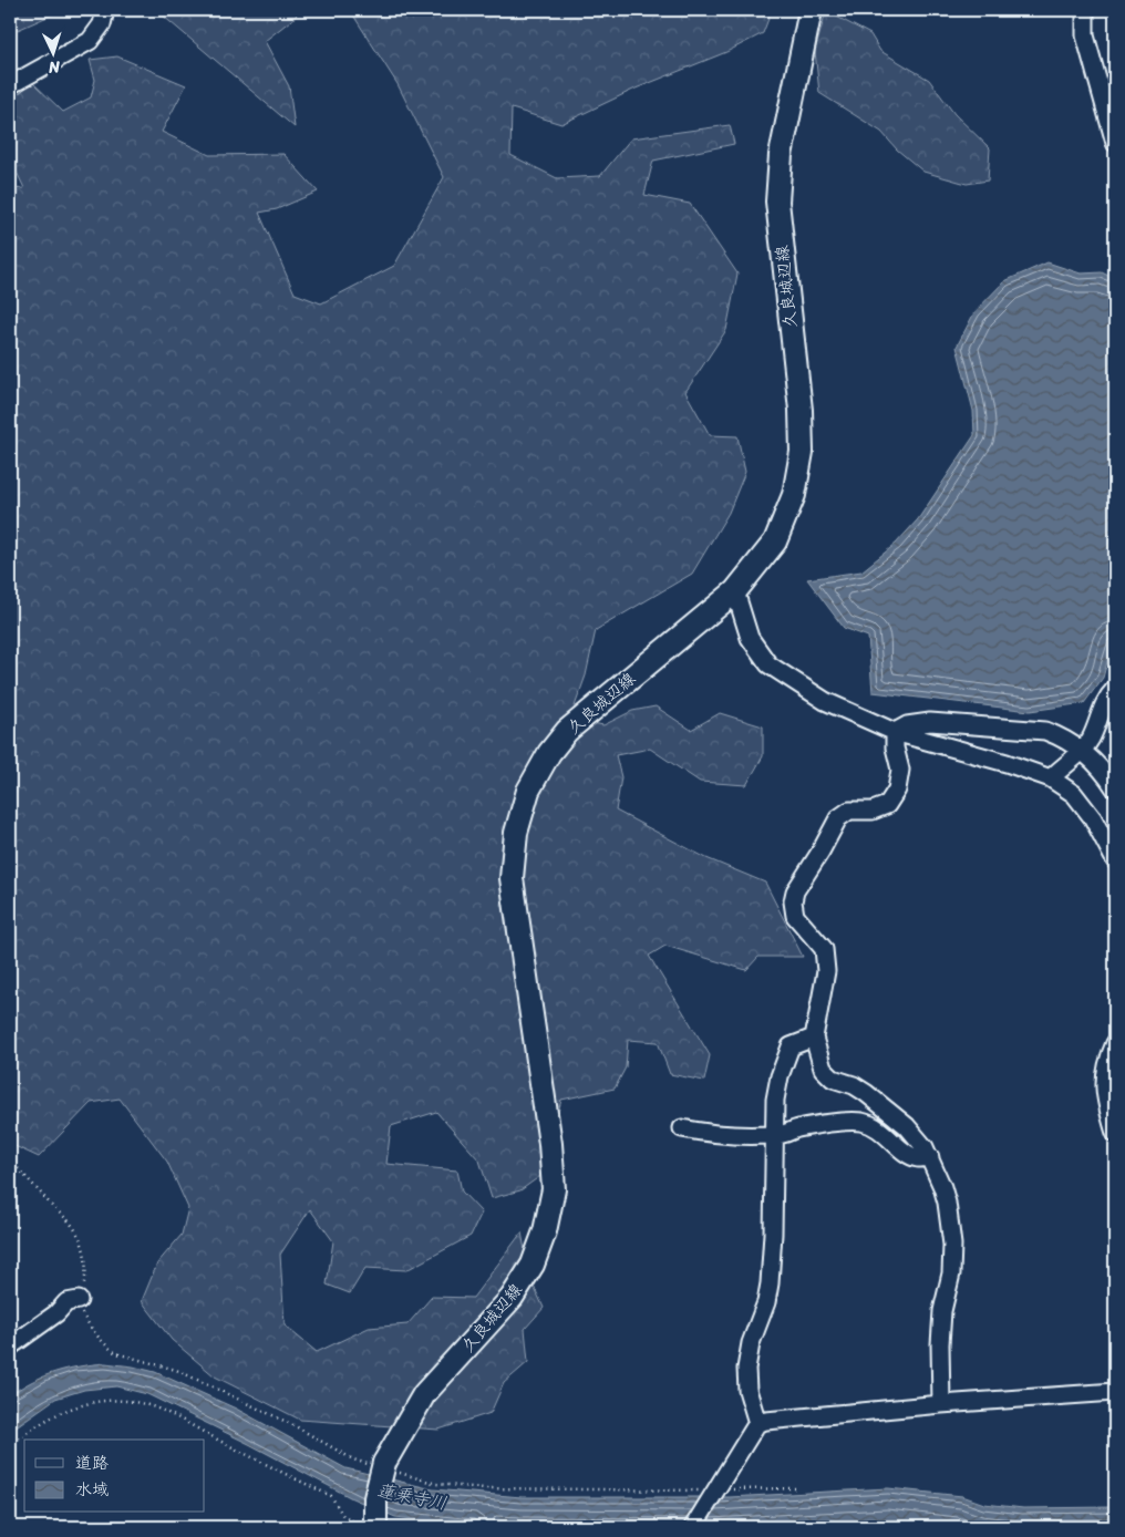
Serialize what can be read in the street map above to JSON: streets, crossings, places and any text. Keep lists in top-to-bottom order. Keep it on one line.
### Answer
{"streets":{"main road":["久良城辺線"]},"water":["蓮乗寺川"],"legend":["道路","水域"],"north":"bottom"}
